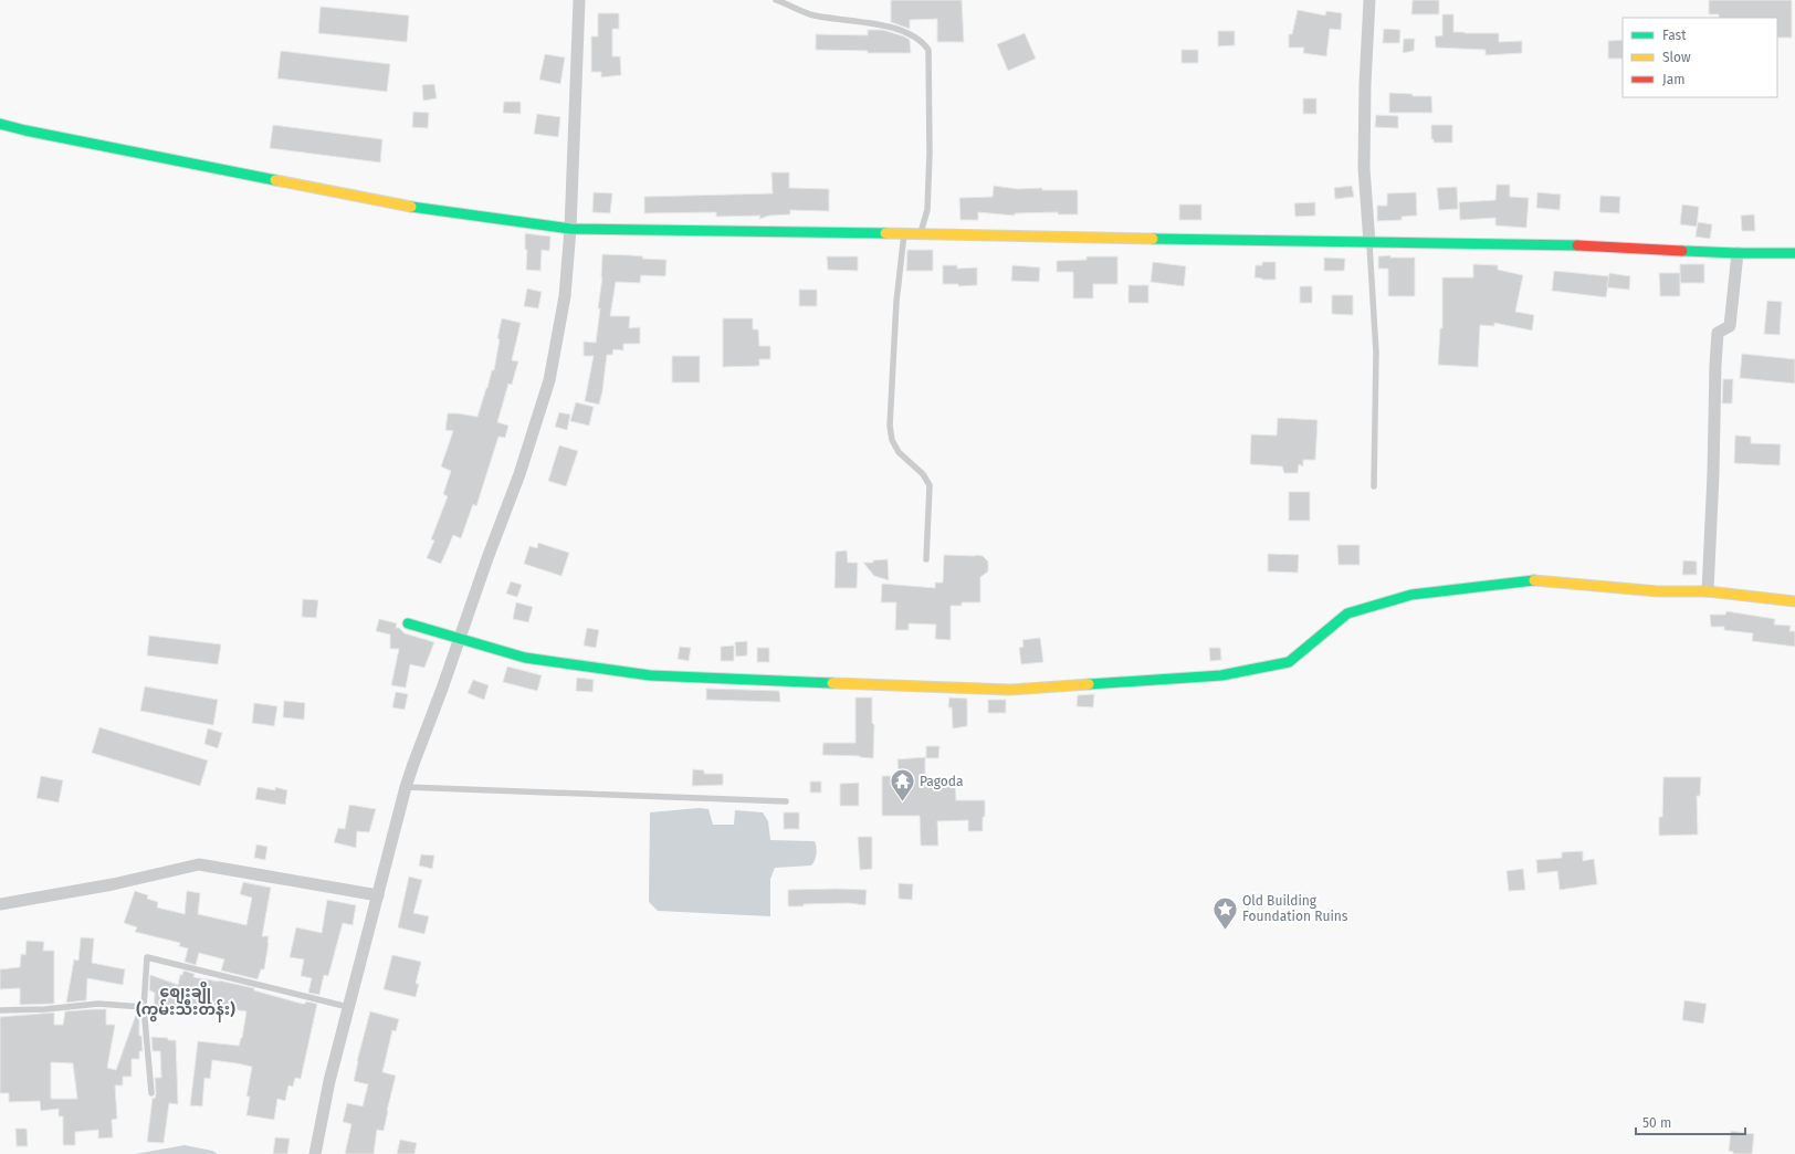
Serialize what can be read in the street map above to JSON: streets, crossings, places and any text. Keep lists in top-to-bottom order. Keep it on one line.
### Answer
{"districts":["စျေးချို (ကွမ်းသီးတန်း)"],"places":{"temple":["Pagoda"],"place":["Old Building Foundation Ruins"]},"legend":["Fast","Slow","Jam"],"scale_bar":"50 m"}
